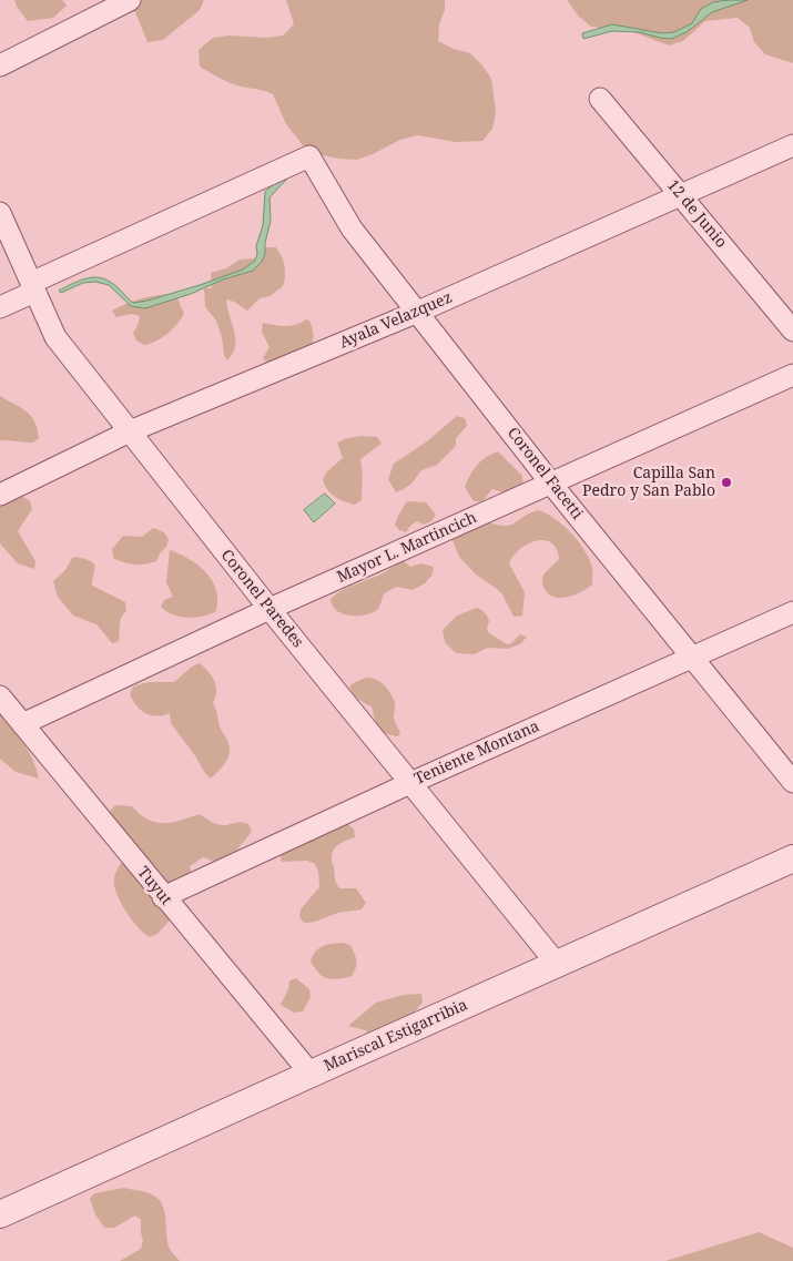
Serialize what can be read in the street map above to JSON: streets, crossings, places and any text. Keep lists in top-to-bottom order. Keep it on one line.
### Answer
{"streets":{"street":["12 de Junio","Ayala Velazquez","Coronel Facetti","Mayor L. Martincich","Coronel Paredes","Teniente Montana","Tuyut","Mariscal Estigarribia"]},"crossings":[["12 de Junio","Ayala Velazquez"],["Ayala Velazquez","Coronel Facetti"],["Ayala Velazquez","Coronel Paredes"],["Coronel Facetti","Mayor L. Martincich"],["Coronel Facetti","Coronel Paredes"],["Coronel Facetti","Teniente Montana"],["Mayor L. Martincich","Coronel Paredes"],["Mayor L. Martincich","Tuyut"],["Coronel Paredes","Teniente Montana"],["Coronel Paredes","Mariscal Estigarribia"],["Teniente Montana","Tuyut"],["Tuyut","Mariscal Estigarribia"]],"places":["Capilla San Pedro y San Pablo"]}
